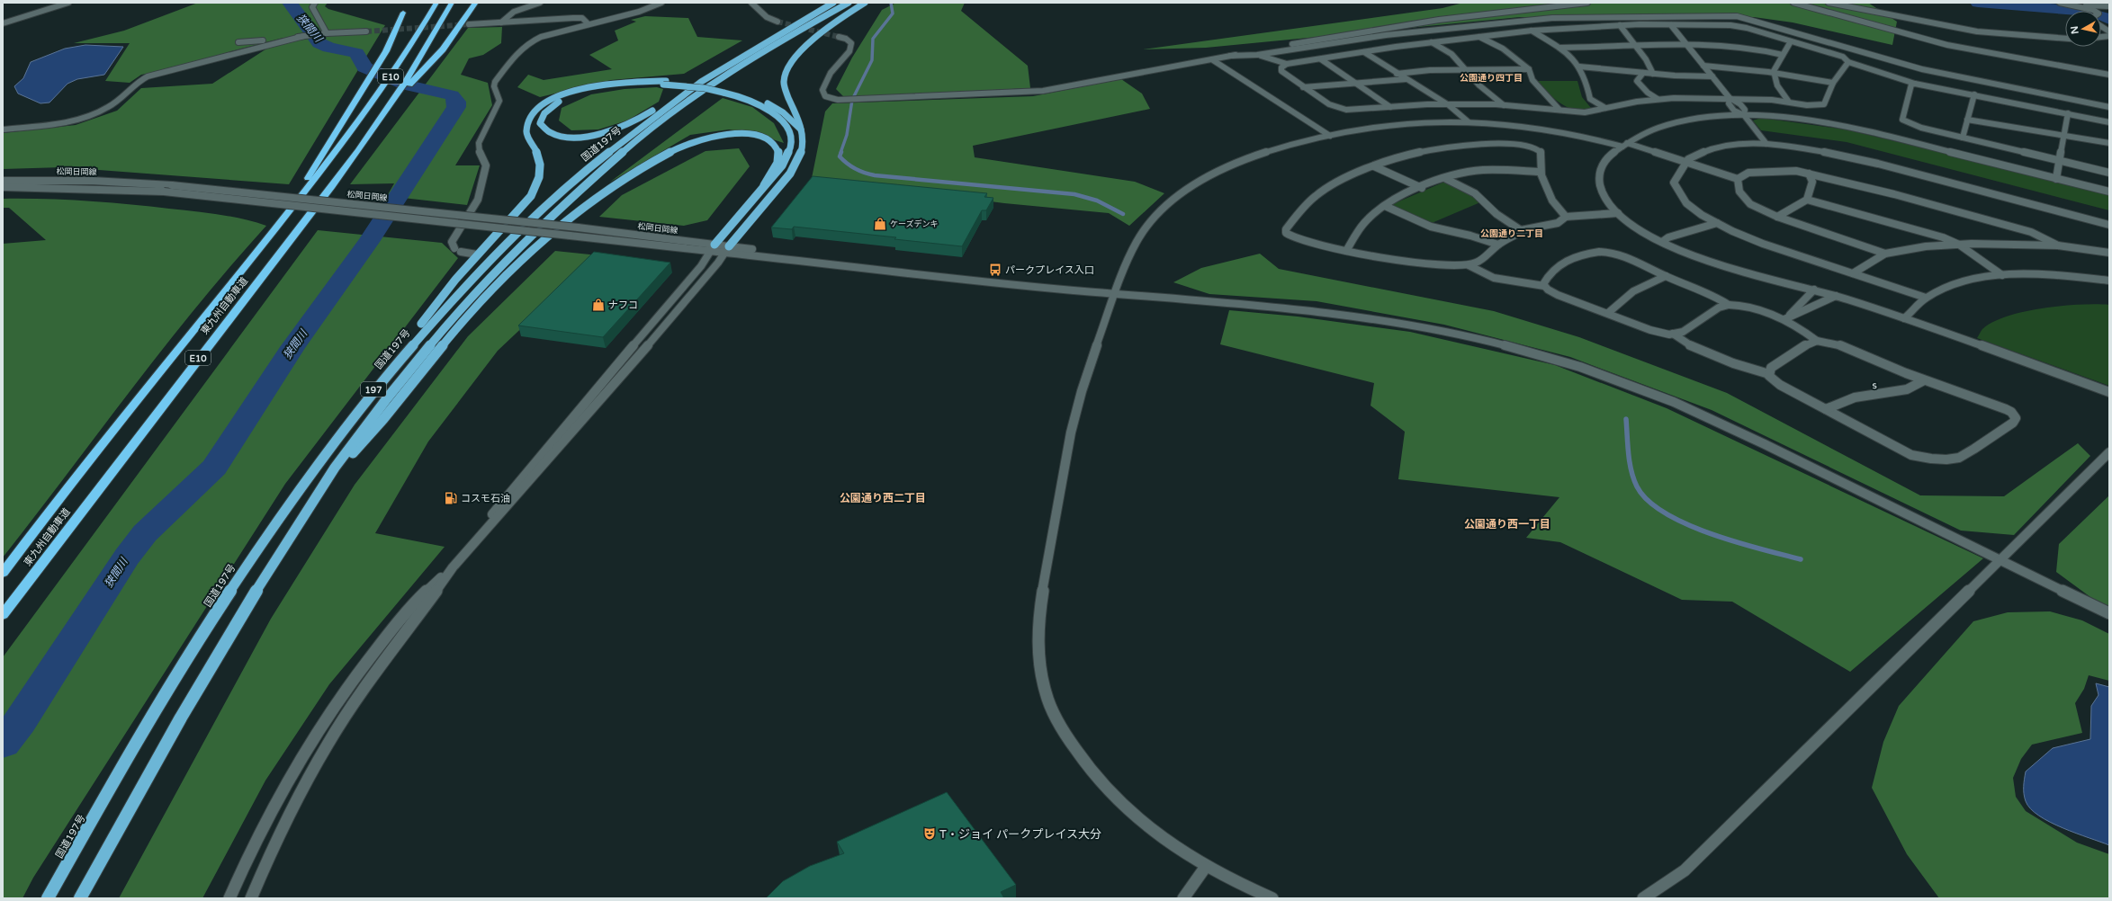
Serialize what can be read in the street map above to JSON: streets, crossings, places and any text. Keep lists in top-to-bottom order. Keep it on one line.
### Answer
{"streets":{"highway":["E10","国道197号","東九州自動車道","197"],"street":["松岡日岡線","s"]},"districts":["公園通り四丁目","公園通り二丁目","公園通り西二丁目","公園通り西一丁目"],"water":["狭間川"],"places":{"shop":["ケーズデンキ","ナフコ"],"bus stop":["パークプレイス入口"],"fuel station":["コスモ石油"],"theatre":["T・ジョイ パークプレイス大分"]},"north":"left"}
